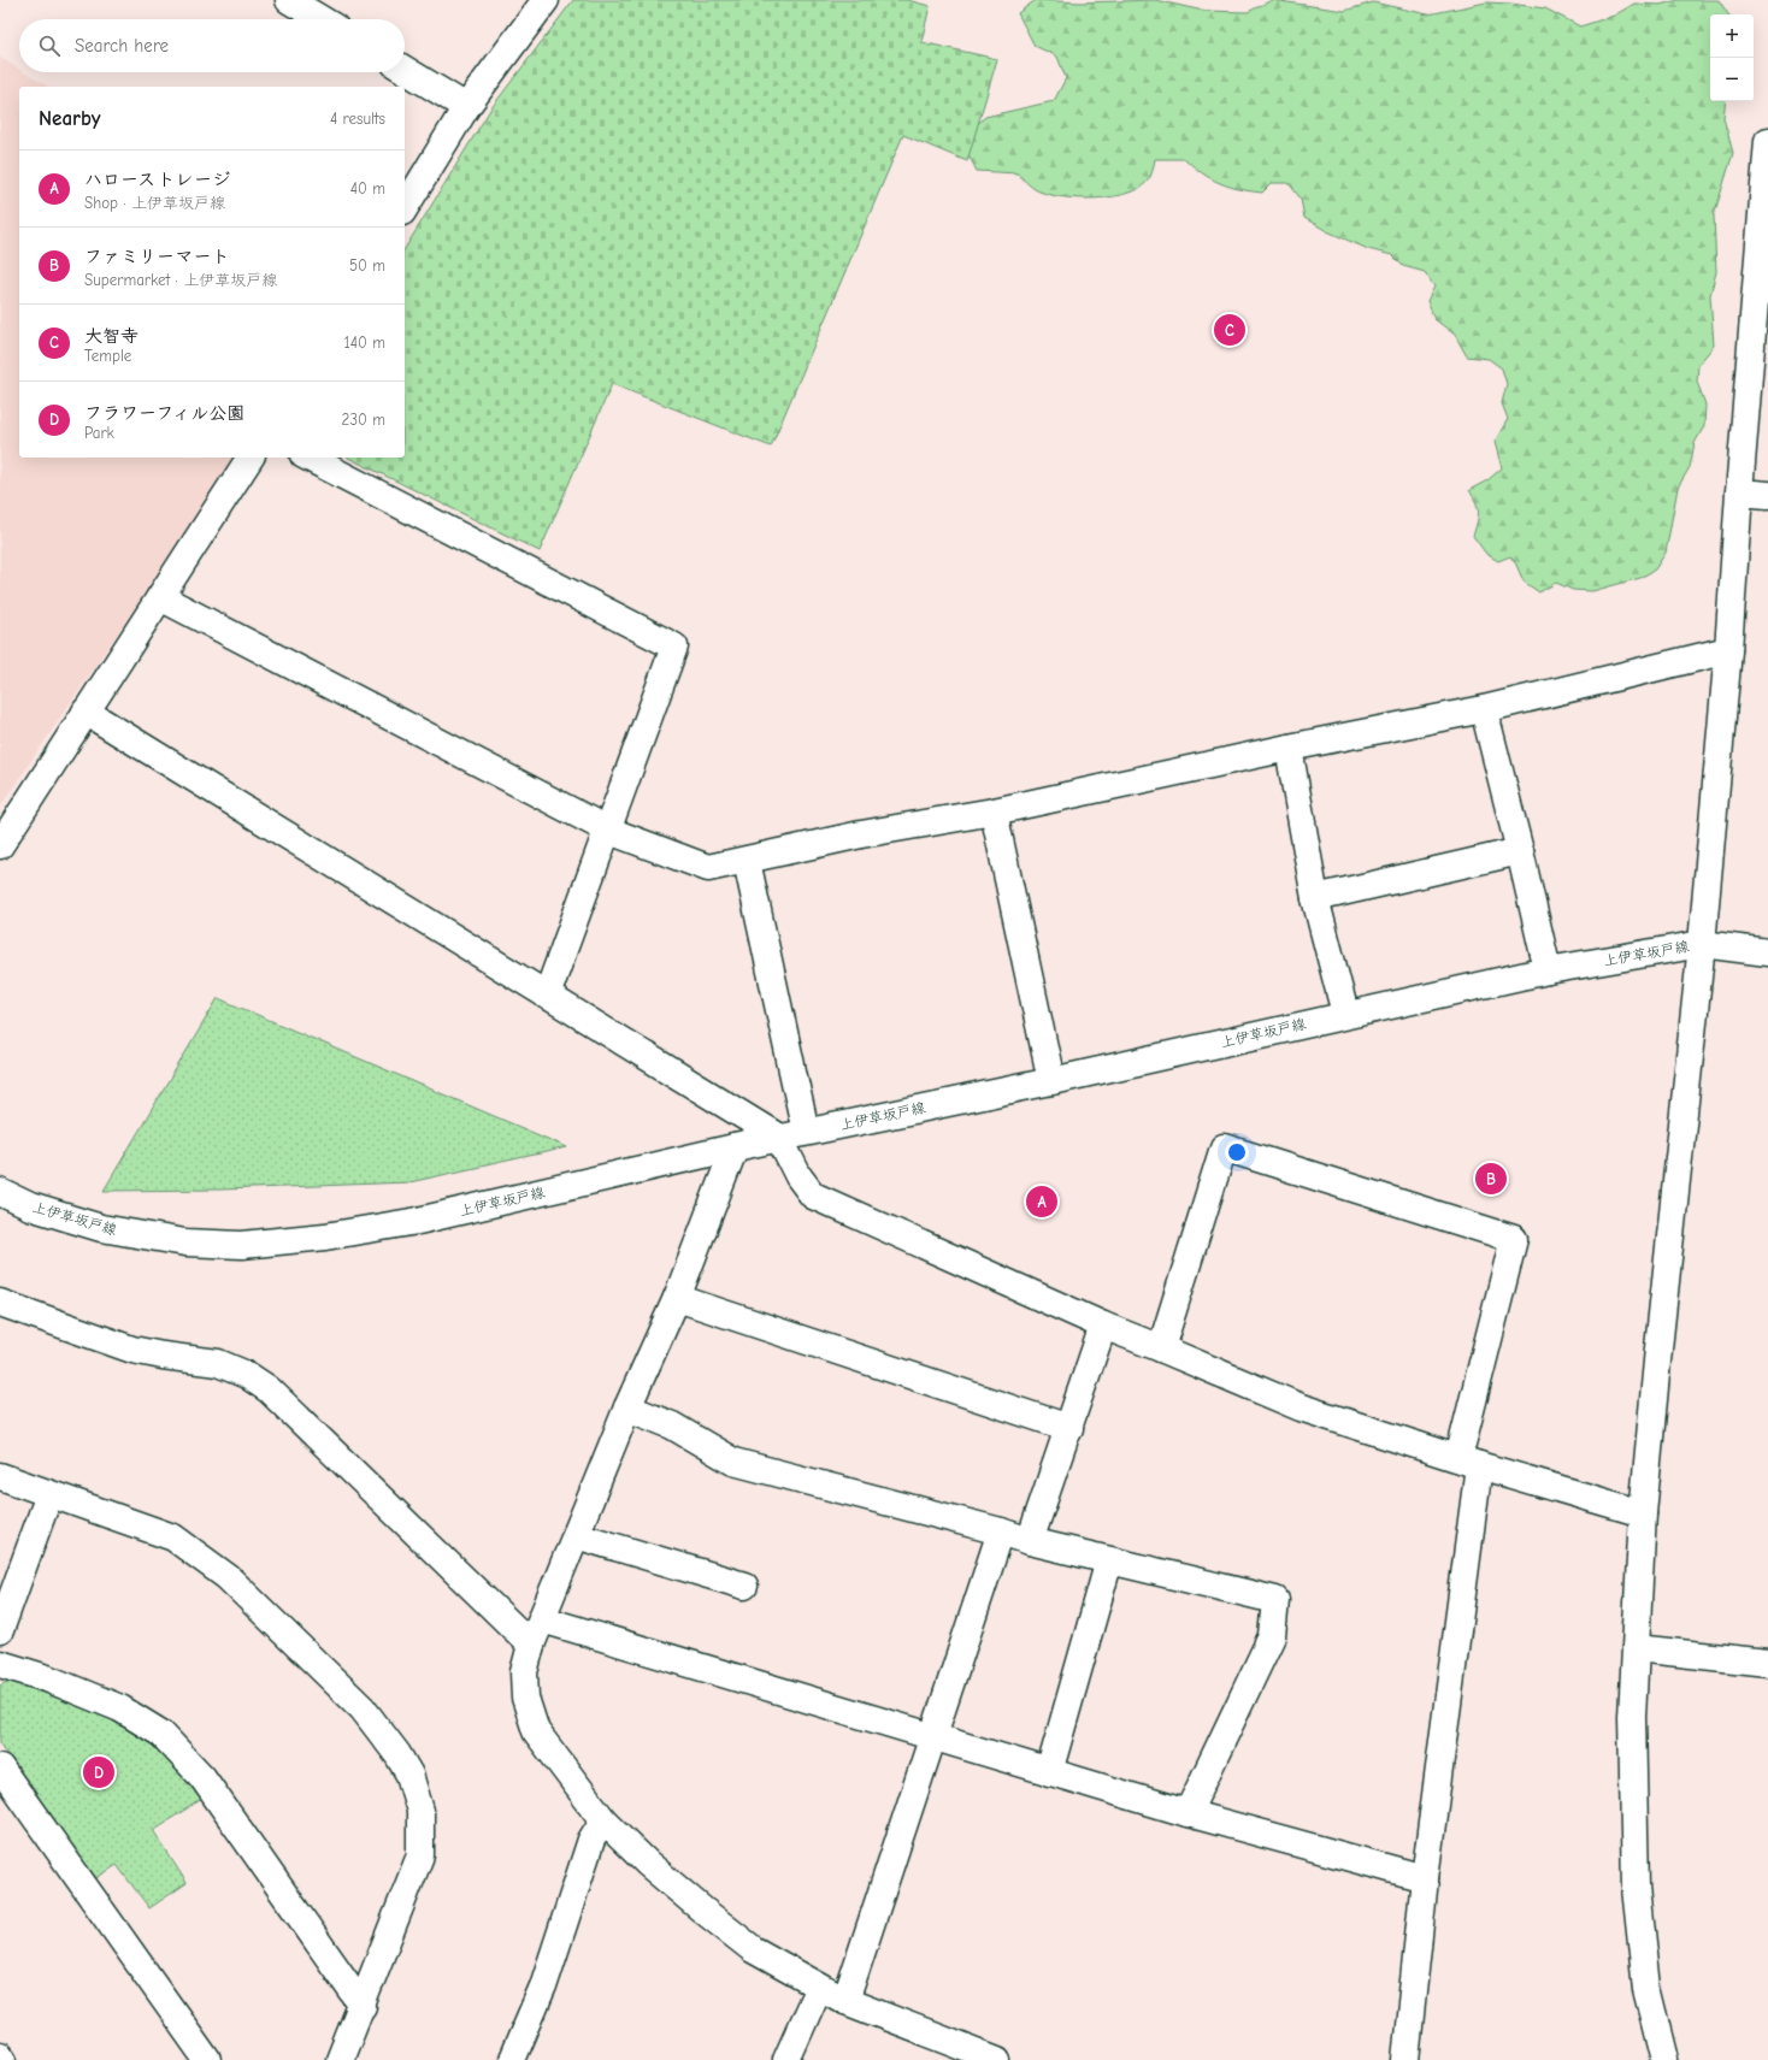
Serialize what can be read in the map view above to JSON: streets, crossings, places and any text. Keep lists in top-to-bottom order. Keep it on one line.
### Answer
{"streets":{"street":["上伊草坂戸線"]},"page":{"map_buttons":["+","−"],"search":"Search here","heading":["Nearby","4 results"],"list":[{"mark":"A","name":"ハローストレージ","note":"Shop · 上伊草坂戸線","value":"40 m"},{"mark":"B","name":"ファミリーマート","note":"Supermarket · 上伊草坂戸線","value":"50 m"},{"mark":"C","name":"大智寺","note":"Temple","value":"140 m"},{"mark":"D","name":"フラワーフィル公園","note":"Park","value":"230 m"}],"pins":["C","B","A","D"]}}
